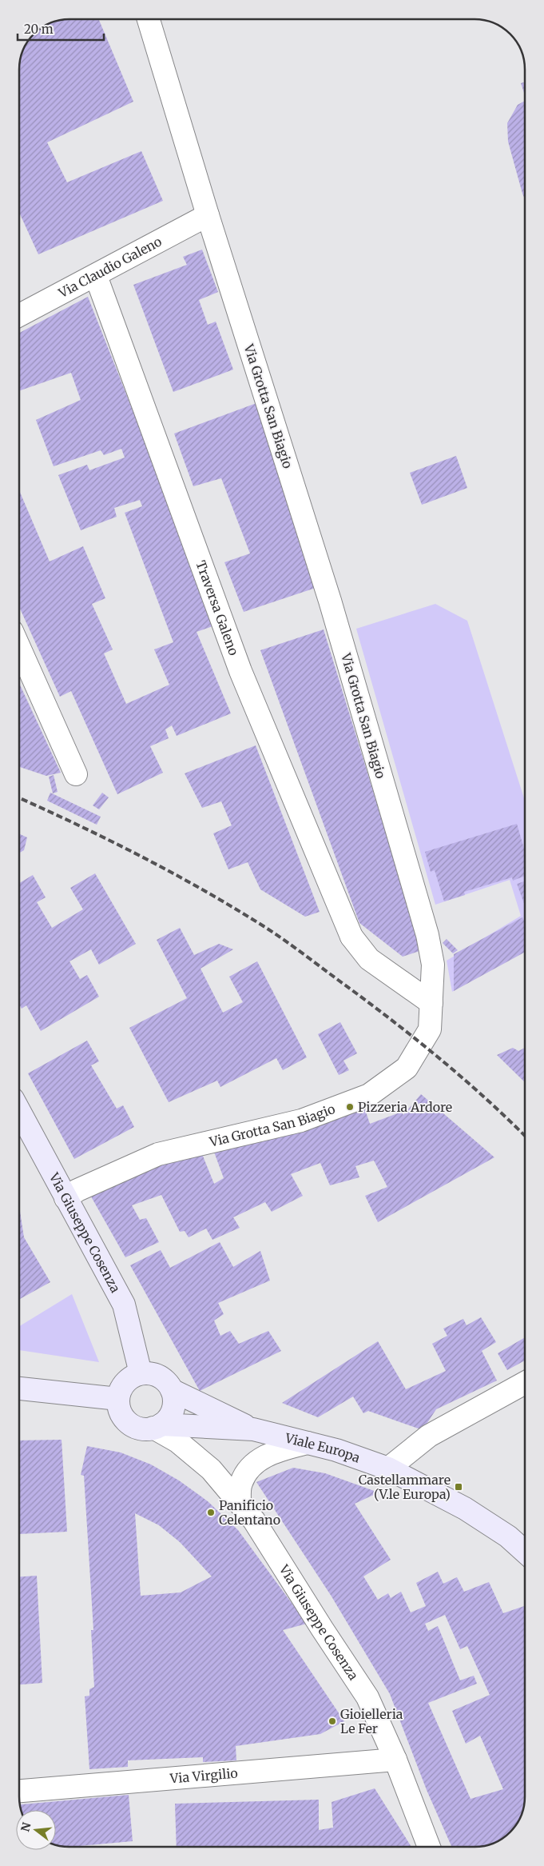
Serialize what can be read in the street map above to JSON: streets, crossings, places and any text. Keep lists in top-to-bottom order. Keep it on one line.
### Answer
{"streets":{"main road":["Via Giuseppe Cosenza","Viale Europa"],"street":["Via Claudio Galeno","Via Grotta San Biagio","Traversa Galeno","Via Virgilio"]},"crossings":[["Via Claudio Galeno","Via Grotta San Biagio"],["Via Claudio Galeno","Traversa Galeno"],["Via Grotta San Biagio","Traversa Galeno"],["Via Grotta San Biagio","Via Giuseppe Cosenza"],["Via Giuseppe Cosenza","Via Virgilio"]],"places":{"other":["Pizzeria Ardore","Panificio Celentano","Gioielleria Le Fer"],"transit":["Castellammare (V.le Europa)"]},"scale_bar":"20 m","north":"left"}
